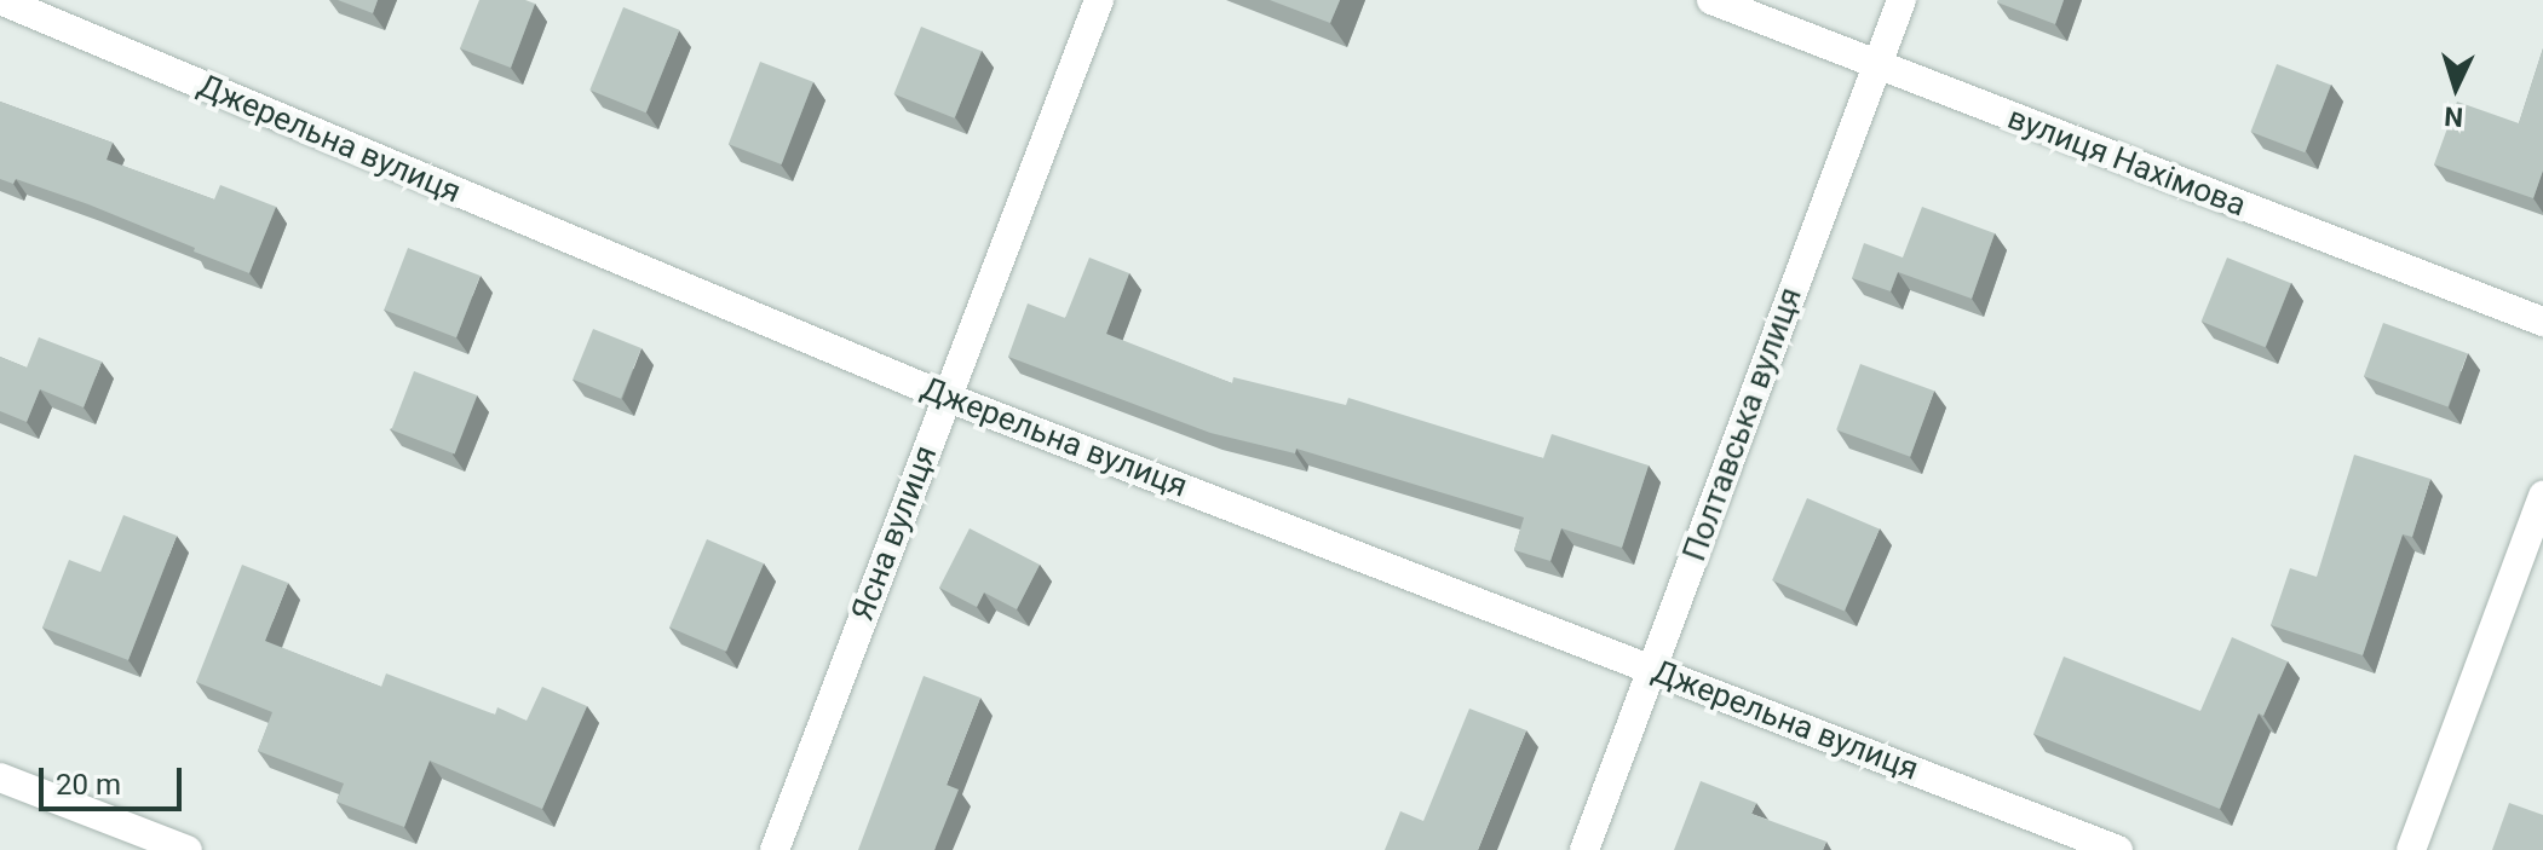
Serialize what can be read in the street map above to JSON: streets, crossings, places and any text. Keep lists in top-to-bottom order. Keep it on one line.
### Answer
{"streets":{"street":["Джерельна вулиця","вулиця Нахімова","Полтавська вулиця","Ясна вулиця"]},"crossings":[["Джерельна вулиця","Полтавська вулиця"],["Джерельна вулиця","Ясна вулиця"],["вулиця Нахімова","Полтавська вулиця"]],"scale_bar":"20 m","north":"bottom"}
